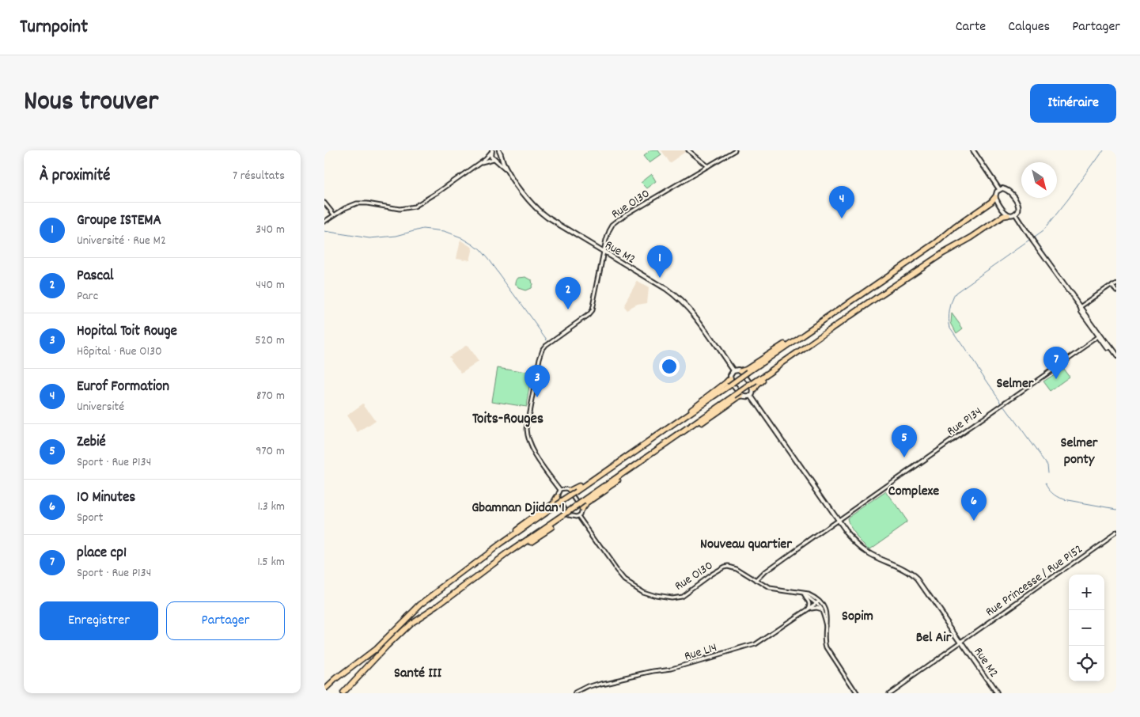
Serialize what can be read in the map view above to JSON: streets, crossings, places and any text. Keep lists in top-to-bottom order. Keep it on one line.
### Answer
{"streets":{"main road":["Rue M2"],"street":["Rue O130","Rue P134","Rue Princesse / Rue P152","Rue L14"]},"crossings":[["Rue O130","Rue M2"],["Rue O130","Rue P134"],["Rue O130","Rue L14"],["Rue M2","Rue P134"],["Rue M2","Rue Princesse / Rue P152"]],"districts":["Selmer","Toits-Rouges","Selmer ponty","Complexe","Gbamnan Djidan 1","Nouveau quartier","Sopim","Bel Air","Santé III"],"north":"bottom right","page":{"header":"Turnpoint","nav":["Carte","Calques","Partager"],"title":"Nous trouver","buttons":["Itinéraire",["Enregistrer","Partager"]],"heading":["À proximité","7 résultats"],"pins":["4","1","2","7","3","5","6"],"list":[{"mark":"1","name":"Groupe ISTEMA","note":"Université · Rue M2","value":"340 m"},{"mark":"2","name":"Pascal","note":"Parc","value":"440 m"},{"mark":"3","name":"Hopital Toit Rouge","note":"Hôpital · Rue O130","value":"520 m"},{"mark":"4","name":"Eurof Formation","note":"Université","value":"870 m"},{"mark":"5","name":"Zebié","note":"Sport · Rue P134","value":"970 m"},{"mark":"6","name":"1O Minutes","note":"Sport","value":"1.3 km"},{"mark":"7","name":"place cp1","note":"Sport · Rue P134","value":"1.5 km"}],"map_buttons":["+","−"]}}
